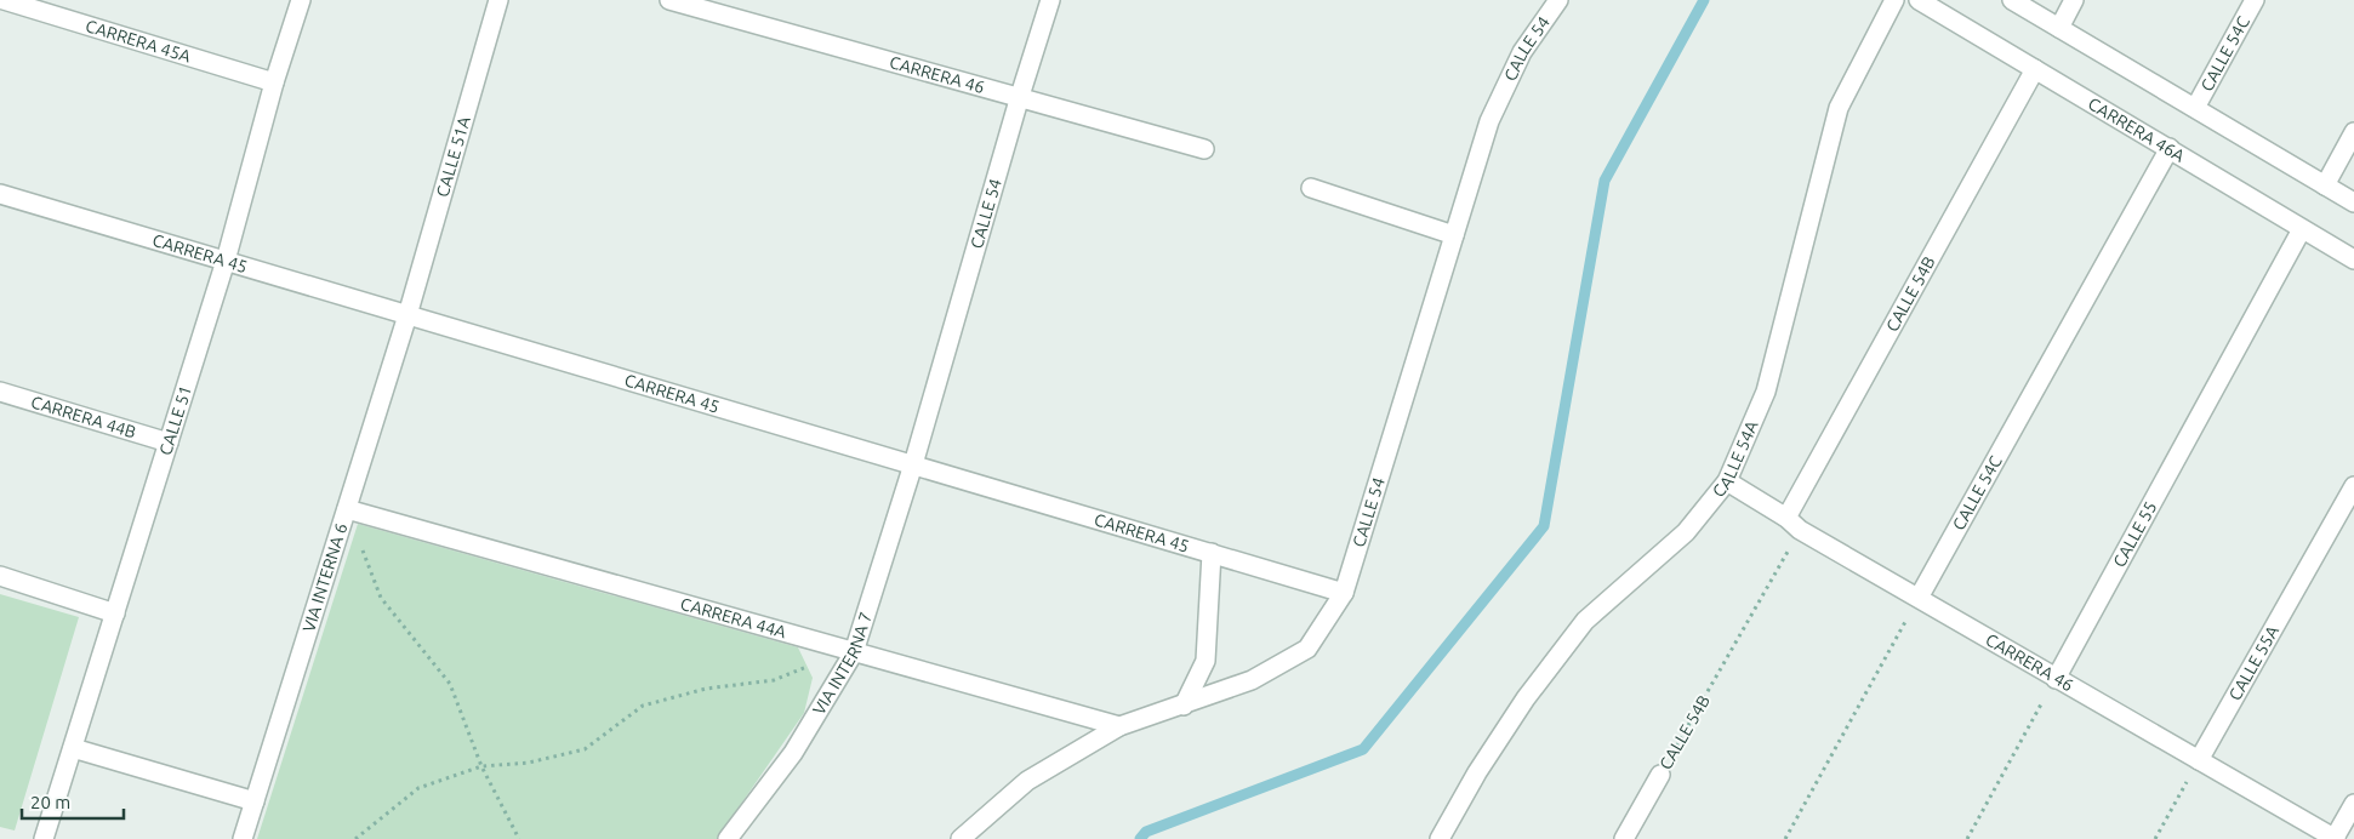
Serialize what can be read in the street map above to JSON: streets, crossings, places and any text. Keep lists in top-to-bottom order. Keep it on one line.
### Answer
{"streets":{"street":["CARRERA 45A","CALLE 54","CALLE 54C","CARRERA 46","CARRERA 46A","CALLE 51A","CARRERA 45","CALLE 54B","CARRERA 44B","CALLE 51","CALLE 54A","CALLE 55","VIA INTERNA 6","CARRERA 44A","VIA INTERNA 7","CALLE 55A"]},"crossings":[["CARRERA 45A","CALLE 51"],["CALLE 54","CARRERA 46"],["CALLE 54","CARRERA 45"],["CALLE 54","CARRERA 44A"],["CALLE 54","VIA INTERNA 7"],["CALLE 54C","CARRERA 46"],["CALLE 54C","CARRERA 46A"],["CARRERA 46","CALLE 54B"],["CARRERA 46","CALLE 54A"],["CARRERA 46","CALLE 55"],["CARRERA 46","CALLE 55A"],["CARRERA 46A","CALLE 54B"],["CARRERA 46A","CALLE 55"],["CALLE 51A","CARRERA 45"],["CALLE 51A","VIA INTERNA 6"],["CARRERA 45","CALLE 51"],["CARRERA 45","VIA INTERNA 6"],["CARRERA 45","VIA INTERNA 7"],["CARRERA 44B","CALLE 51"],["VIA INTERNA 6","CARRERA 44A"],["CARRERA 44A","VIA INTERNA 7"]],"scale_bar":"20 m"}
